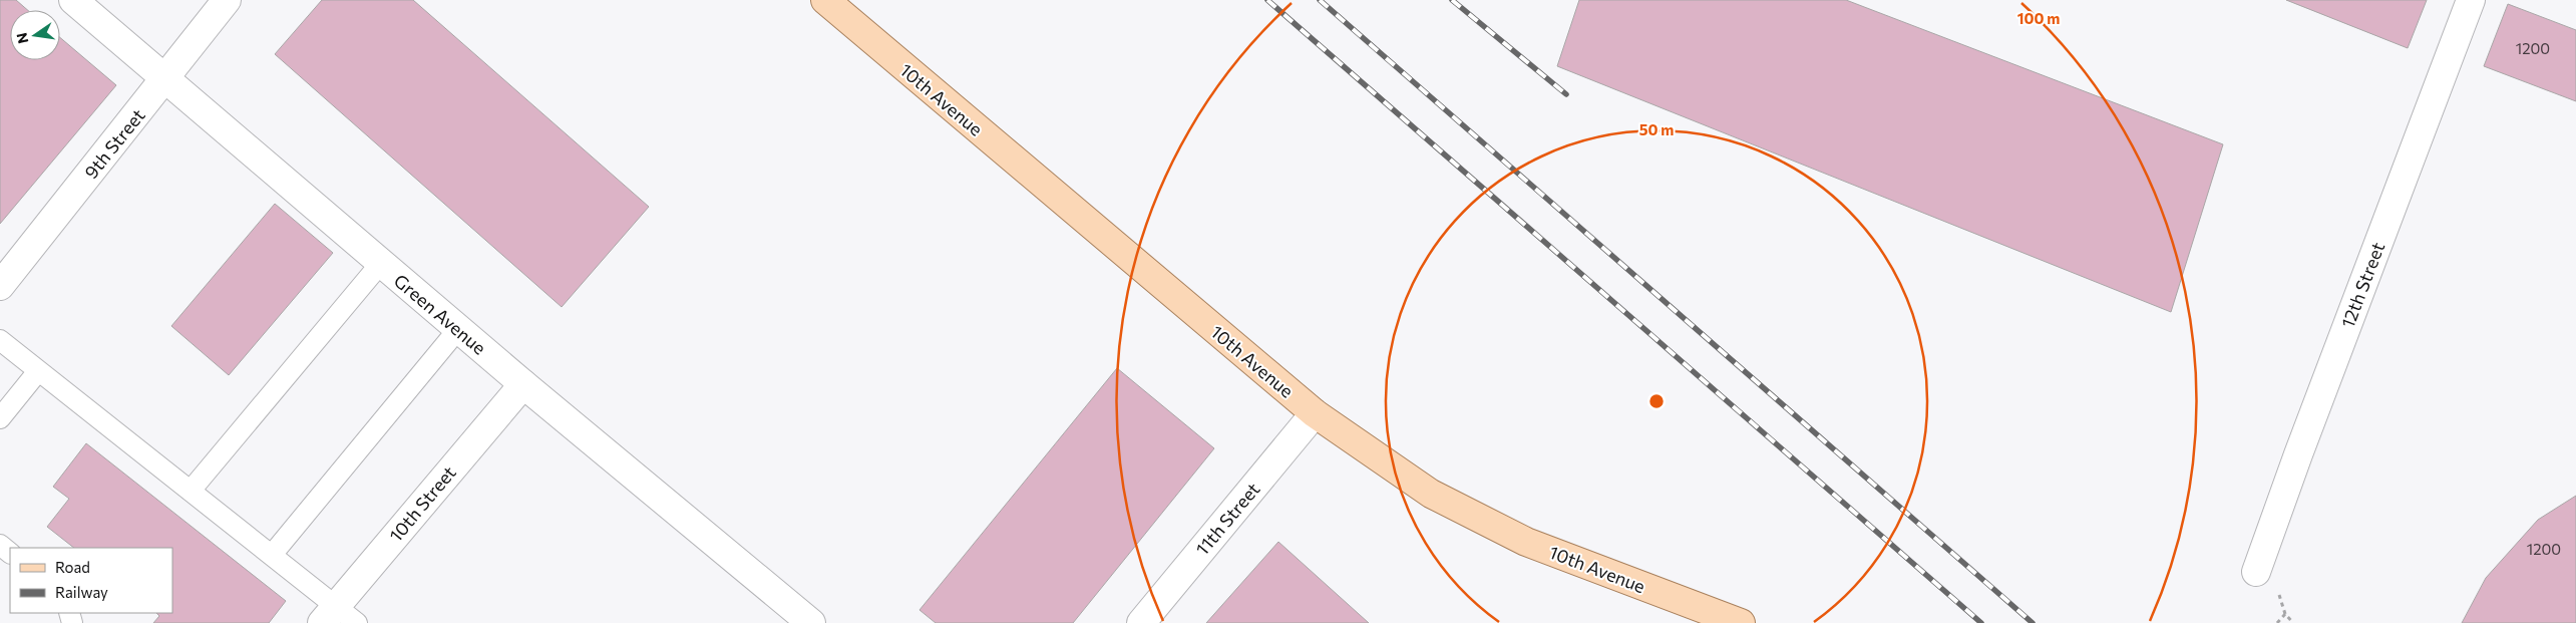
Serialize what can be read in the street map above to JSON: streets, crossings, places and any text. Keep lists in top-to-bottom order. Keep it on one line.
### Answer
{"streets":{"main road":["10th Avenue"],"street":["9th Street","12th Street","Green Avenue","10th Street","11th Street"]},"crossings":[["10th Avenue","11th Street"],["9th Street","Green Avenue"],["Green Avenue","10th Street"]],"house_numbers":["1200","1200"],"legend":["Road","Railway"],"north":"left","rings":["100 m","50 m"]}
